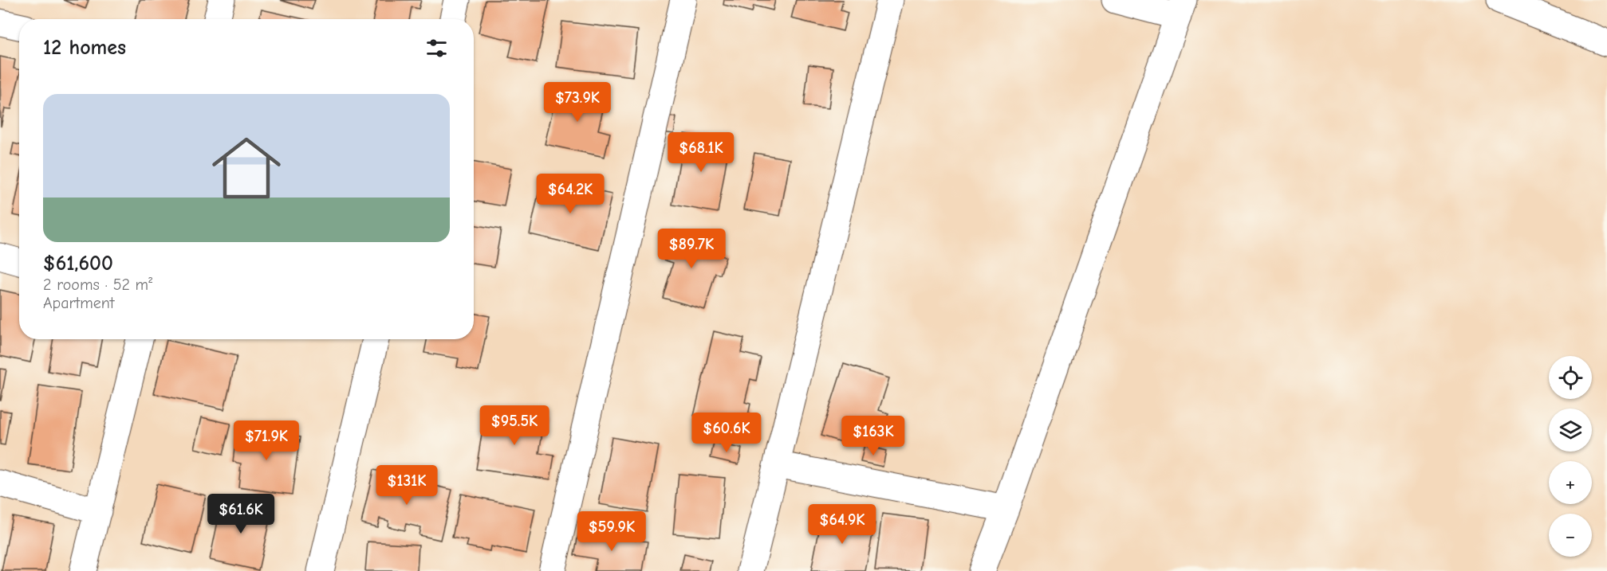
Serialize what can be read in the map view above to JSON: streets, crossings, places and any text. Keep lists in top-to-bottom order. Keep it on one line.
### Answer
{"page":{"heading":"12 homes","list":[{"name":"$61,600","note":"2 rooms · 52 m² · Apartment"}],"price":["$73.9K","$68.1K","$64.2K","$89.7K","$95.5K","$60.6K","$163K","$71.9K","$131K","$61.6K","$64.9K","$59.9K"],"map_buttons":["+","−"]}}
